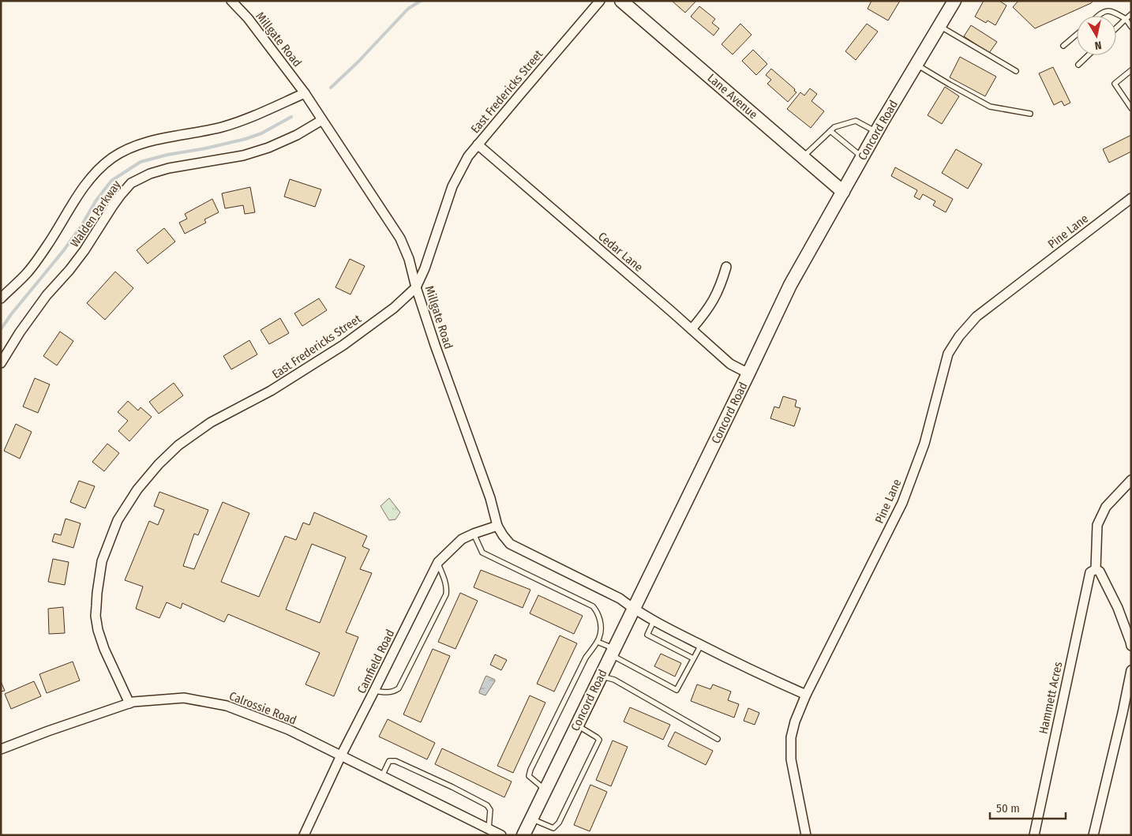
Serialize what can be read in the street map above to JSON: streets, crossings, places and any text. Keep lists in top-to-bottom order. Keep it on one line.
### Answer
{"streets":{"street":["Millgate Road","East Fredericks Street","Lane Avenue","Concord Road","Walden Parkway","Pine Lane","Cedar Lane","Camfield Road","Hammett Acres","Calrossie Road"]},"crossings":[["Millgate Road","East Fredericks Street"],["Millgate Road","Concord Road"],["Millgate Road","Walden Parkway"],["Millgate Road","Camfield Road"],["East Fredericks Street","Cedar Lane"],["East Fredericks Street","Calrossie Road"],["Lane Avenue","Concord Road"],["Concord Road","Cedar Lane"],["Camfield Road","Calrossie Road"]],"scale_bar":"50 m","north":"bottom"}
